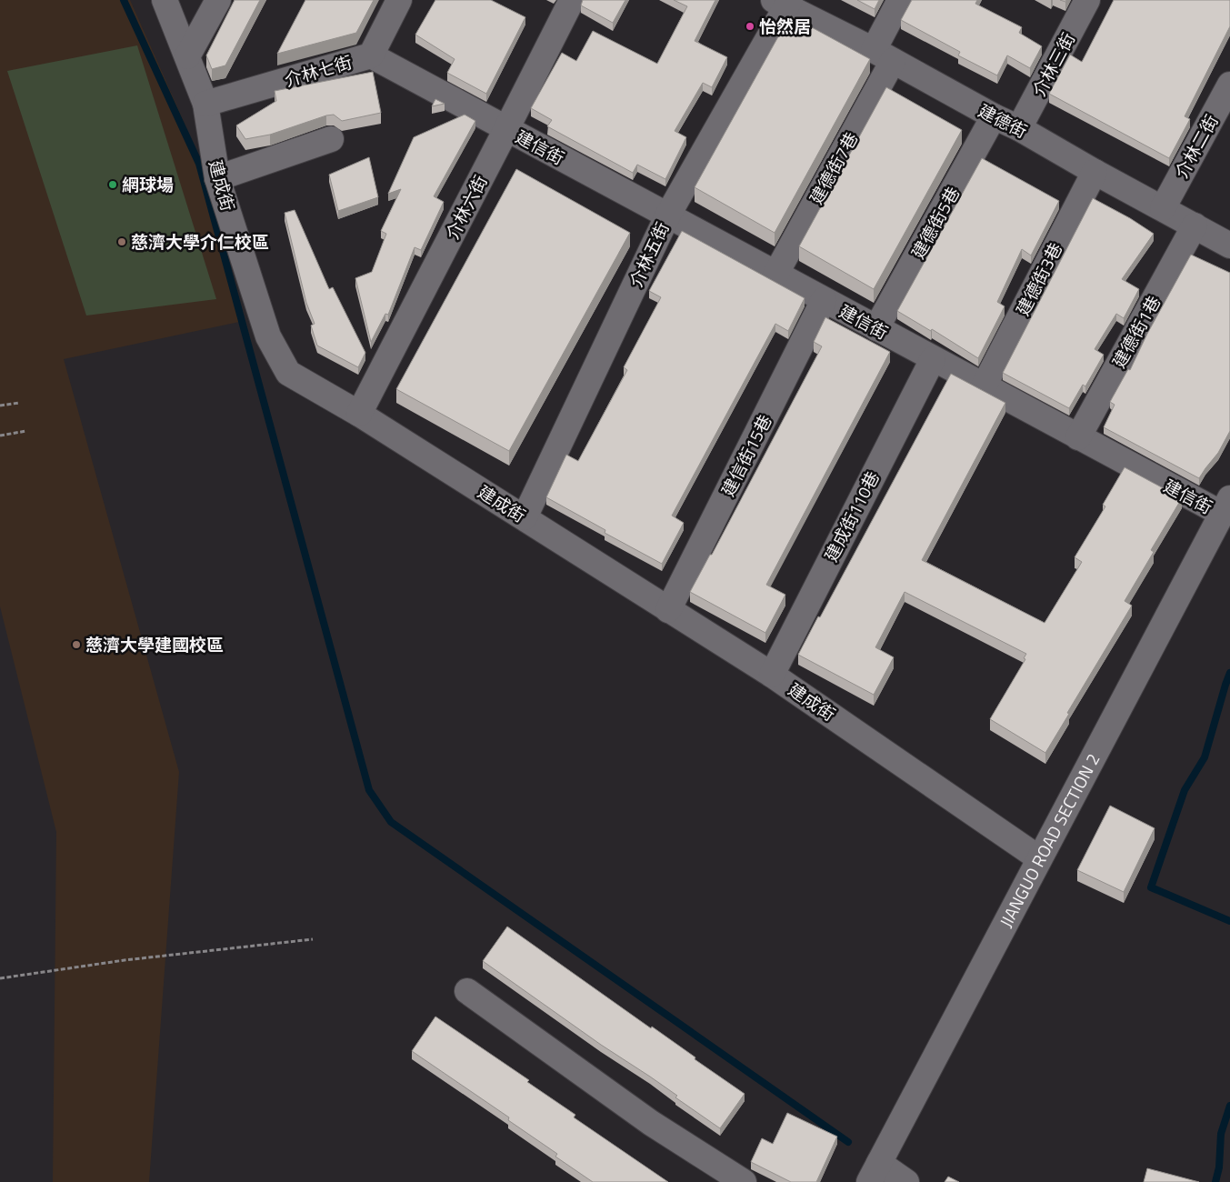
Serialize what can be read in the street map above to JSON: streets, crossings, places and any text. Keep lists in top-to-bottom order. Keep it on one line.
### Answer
{"streets":{"street":["介林三街","介林七街","建德街","介林二街","建信街","建德街7巷","建成街","介林六街","建德街5巷","介林五街","建德街3巷","建德街1巷","建信街15巷","建成街110巷","JIANGUO ROAD SECTION 2"]},"crossings":[["介林三街","建德街"],["介林七街","建信街"],["介林七街","建成街"],["建德街","介林二街"],["建德街","建德街7巷"],["建德街","建德街5巷"],["建德街","介林五街"],["建德街","建德街3巷"],["建德街","建德街1巷"],["建信街","建德街7巷"],["建信街","介林六街"],["建信街","建德街5巷"],["建信街","介林五街"],["建信街","建德街3巷"],["建信街","建德街1巷"],["建信街","建信街15巷"],["建信街","建成街110巷"],["建信街","JIANGUO ROAD SECTION 2"],["建成街","介林六街"],["建成街","介林五街"],["建成街","建信街15巷"],["建成街","建成街110巷"],["建成街","JIANGUO ROAD SECTION 2"]],"places":["怡然居","網球場","慈濟大學介仁校區","慈濟大學建國校區"]}
